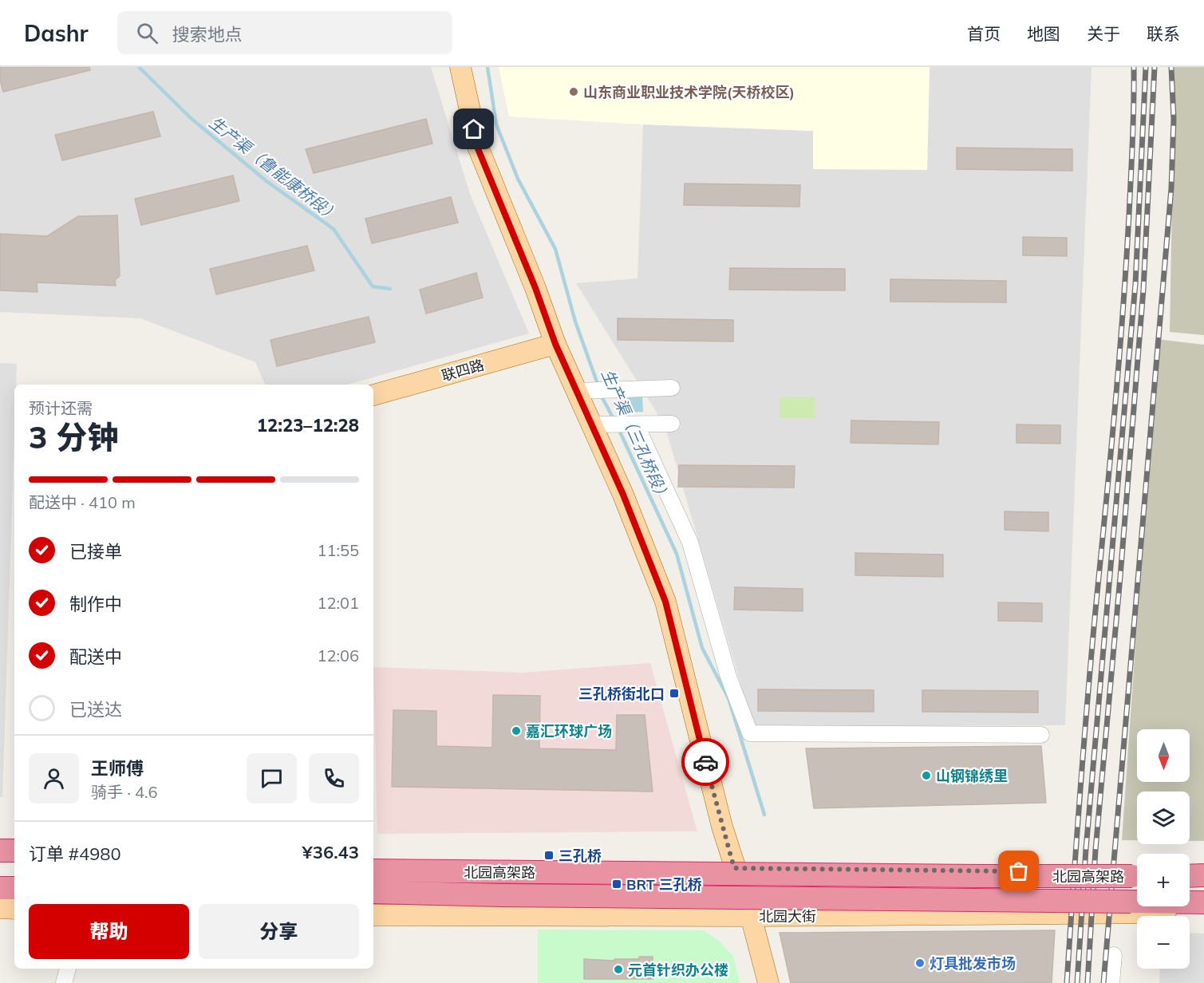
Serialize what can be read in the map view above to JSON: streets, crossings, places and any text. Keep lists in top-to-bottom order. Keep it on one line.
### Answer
{"streets":{"highway":["北园高架路"],"main road":["联四路","北园大街"]},"water":["生产渠（鲁能康桥段）","生产渠（三孔桥段）"],"places":{"other":["山东商业职业技术学院(天桥校区)","嘉汇环球广场","山钢锦绣里","灯具批发市场","元首针织办公楼"],"transit":["三孔桥街北口","三孔桥","BRT 三孔桥"]},"north":"bottom","page":{"header":"Dashr","search":"搜索地点","nav":["首页","地图","关于","联系"],"heading":["3 分钟","预计还需","12:23–12:28"],"panel":["王师傅","骑手 · 4.6","订单 #4980","¥36.43"],"bar":"配送中 · 410 m","list":[["已接单","11:55"],["制作中","12:01"],["配送中","12:06"],"已送达"],"map_buttons":["+","−"],"buttons":["帮助","分享"]}}
